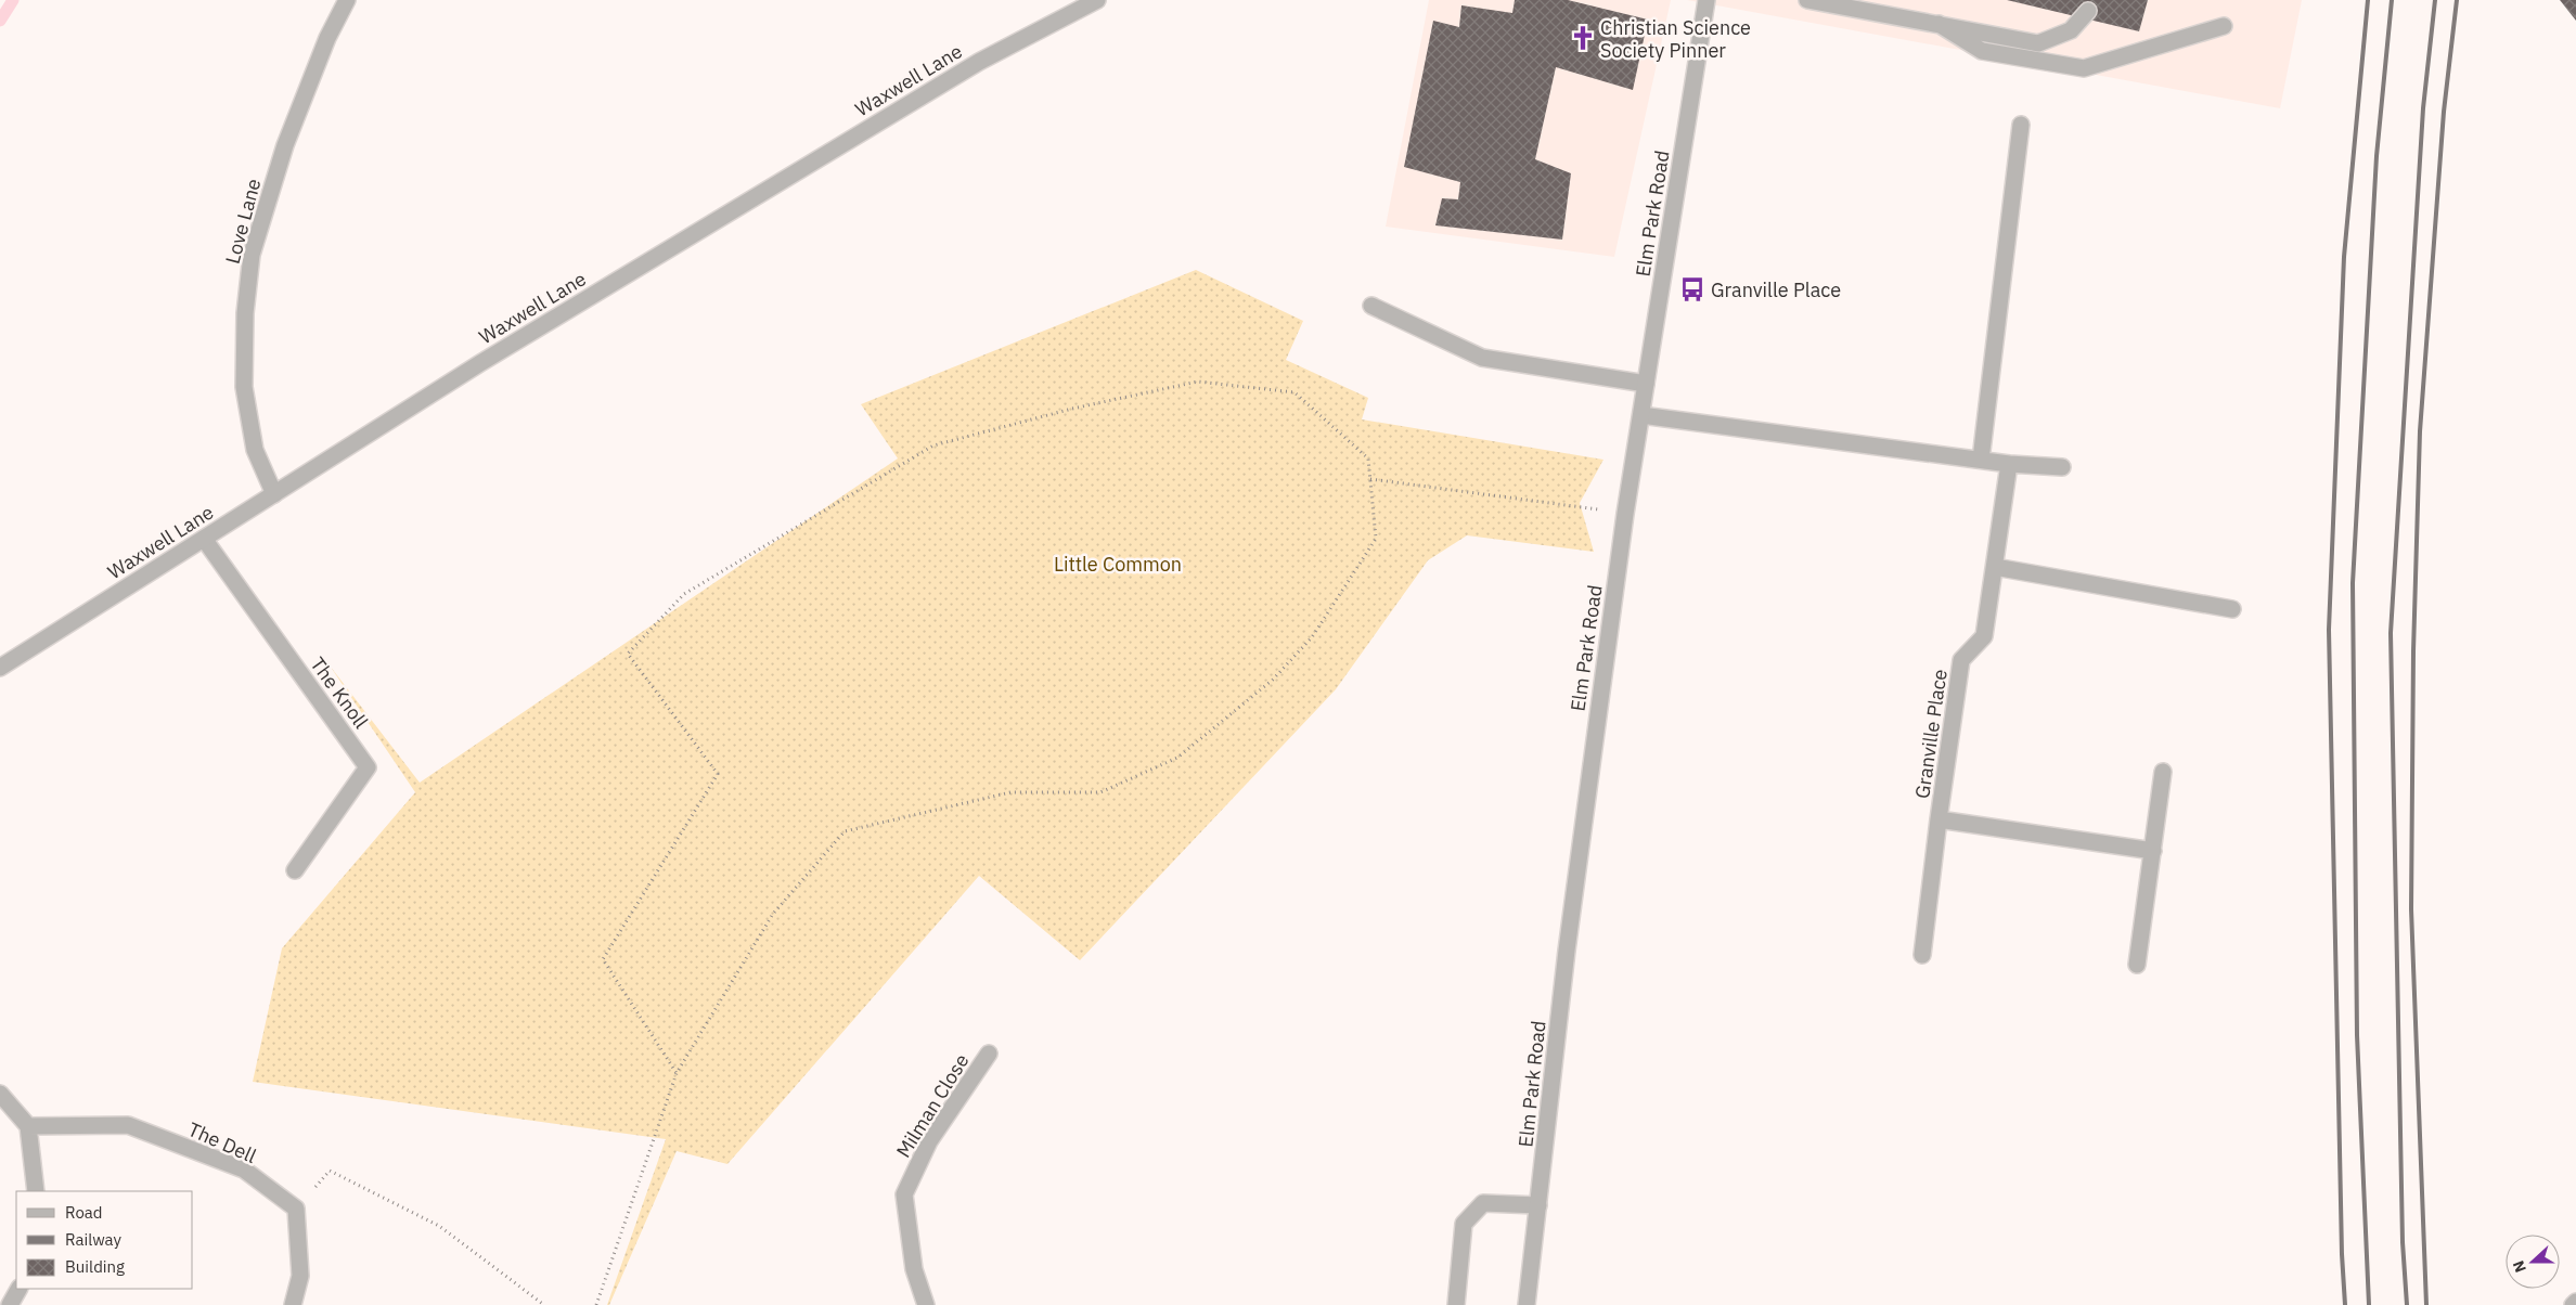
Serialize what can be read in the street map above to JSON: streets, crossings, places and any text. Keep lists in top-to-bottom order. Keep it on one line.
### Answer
{"streets":{"street":["Waxwell Lane","Elm Park Road","Love Lane","The Knoll","Granville Place","Milman Close","The Dell"]},"crossings":[["Waxwell Lane","Love Lane"],["Waxwell Lane","The Knoll"]],"parks":["Little Common"],"places":{"church":["Christian Science Society Pinner"],"bus stop":["Granville Place"]},"legend":["Road","Railway","Building"],"north":"left"}
